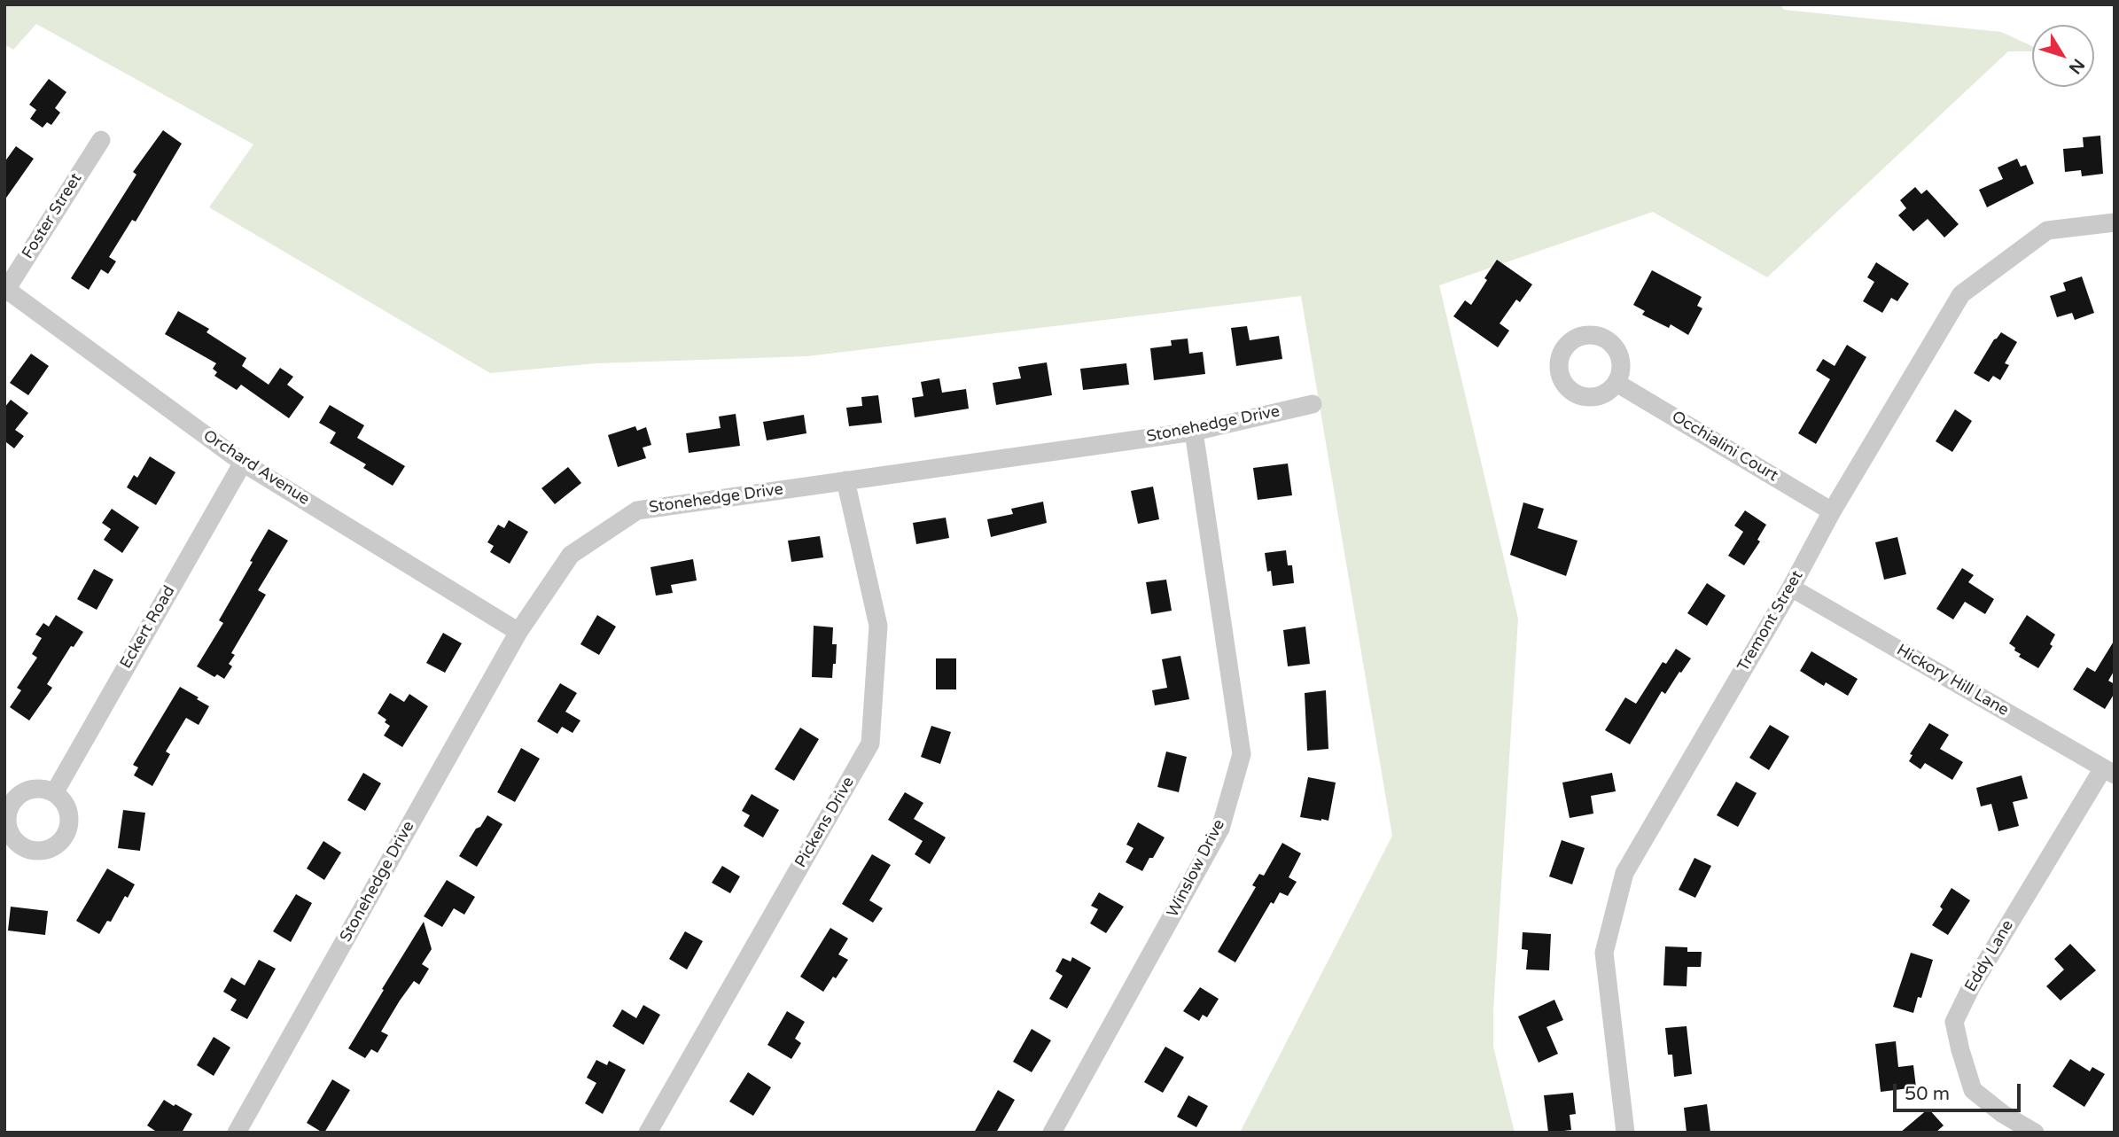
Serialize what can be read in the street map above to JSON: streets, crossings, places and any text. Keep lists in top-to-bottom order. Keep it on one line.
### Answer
{"streets":{"street":["Foster Street","Stonehedge Drive","Occhialini Court","Orchard Avenue","Tremont Street","Eckert Road","Hickory Hill Lane","Pickens Drive","Winslow Drive","Eddy Lane"]},"crossings":[["Foster Street","Orchard Avenue"],["Stonehedge Drive","Orchard Avenue"],["Stonehedge Drive","Pickens Drive"],["Stonehedge Drive","Winslow Drive"],["Occhialini Court","Tremont Street"],["Orchard Avenue","Eckert Road"],["Tremont Street","Hickory Hill Lane"],["Hickory Hill Lane","Eddy Lane"]],"scale_bar":"50 m","north":"bottom right"}
